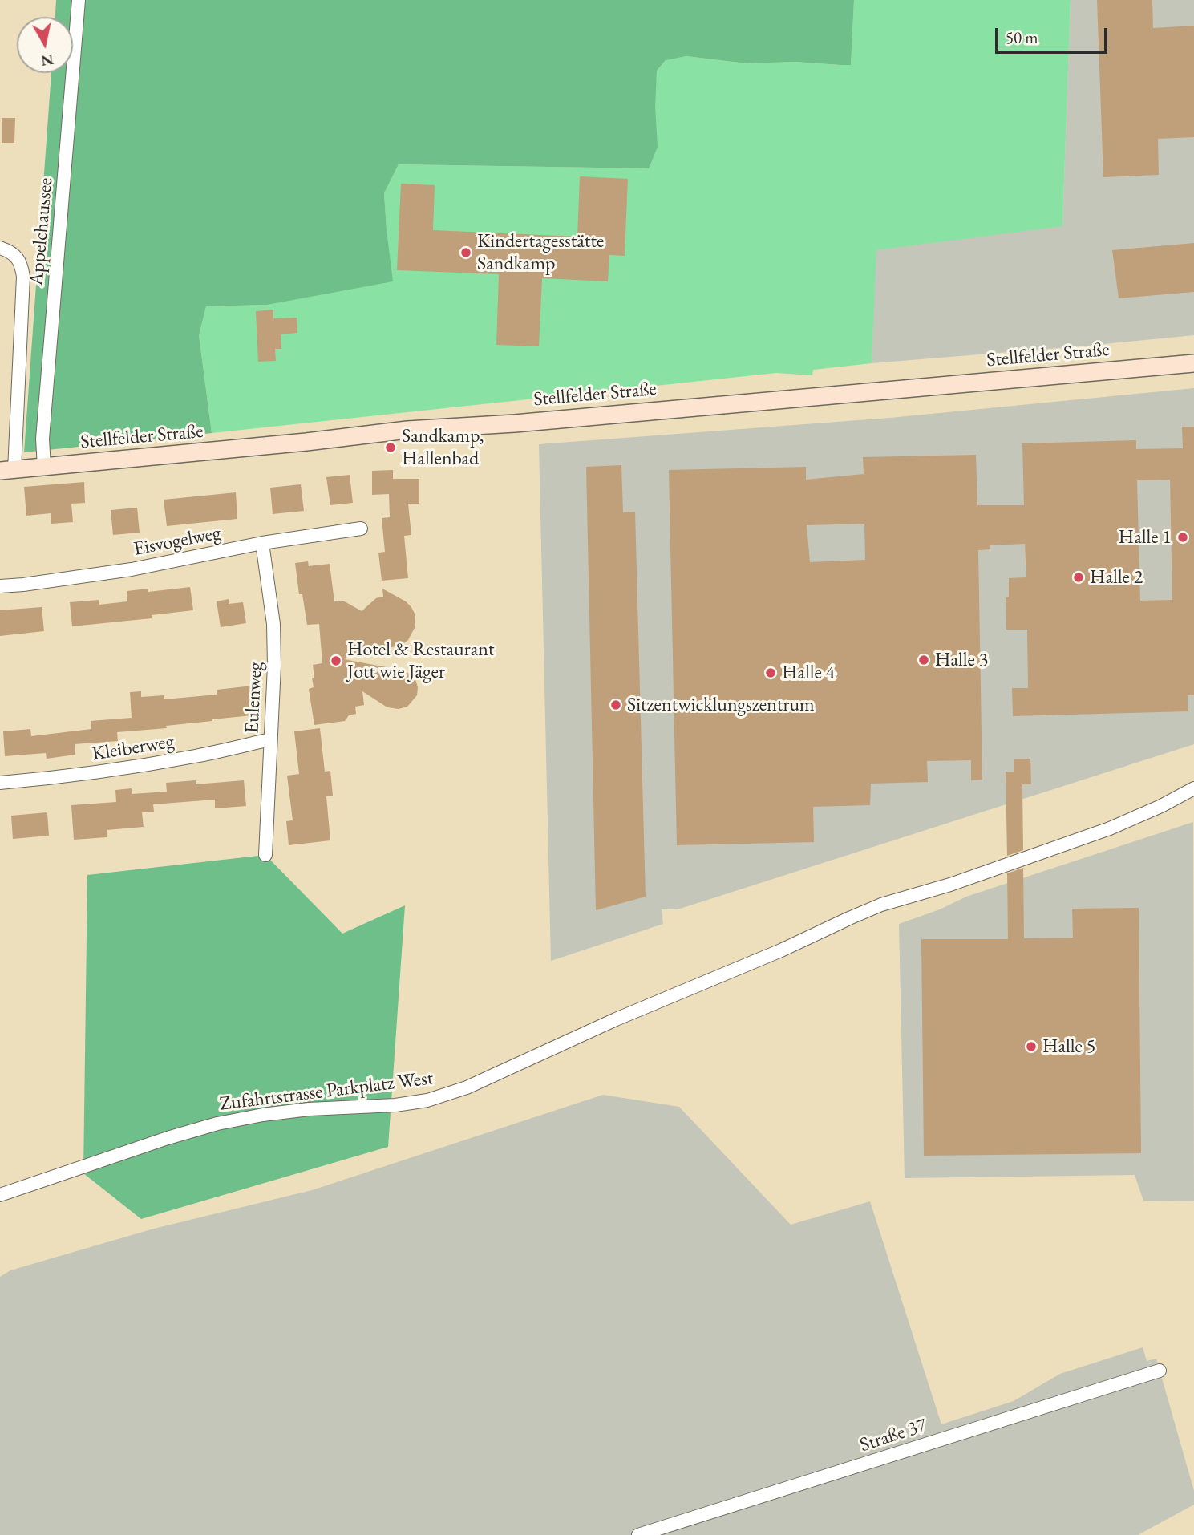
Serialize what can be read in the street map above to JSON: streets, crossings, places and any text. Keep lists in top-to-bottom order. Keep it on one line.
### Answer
{"streets":{"street":["Appelchaussee","Stellfelder Straße","Eisvogelweg","Eulenweg","Kleiberweg","Zufahrtstrasse Parkplatz West","Straße 37"]},"crossings":[["Appelchaussee","Stellfelder Straße"],["Eisvogelweg","Eulenweg"],["Eulenweg","Kleiberweg"]],"places":["Kindertagesstätte Sandkamp","Sandkamp, Hallenbad","Halle 1","Halle 2","Halle 3","Hotel & Restaurant Jott wie Jäger","Halle 4","Sitzentwicklungszentrum","Halle 5"],"scale_bar":"50 m","north":"bottom"}
